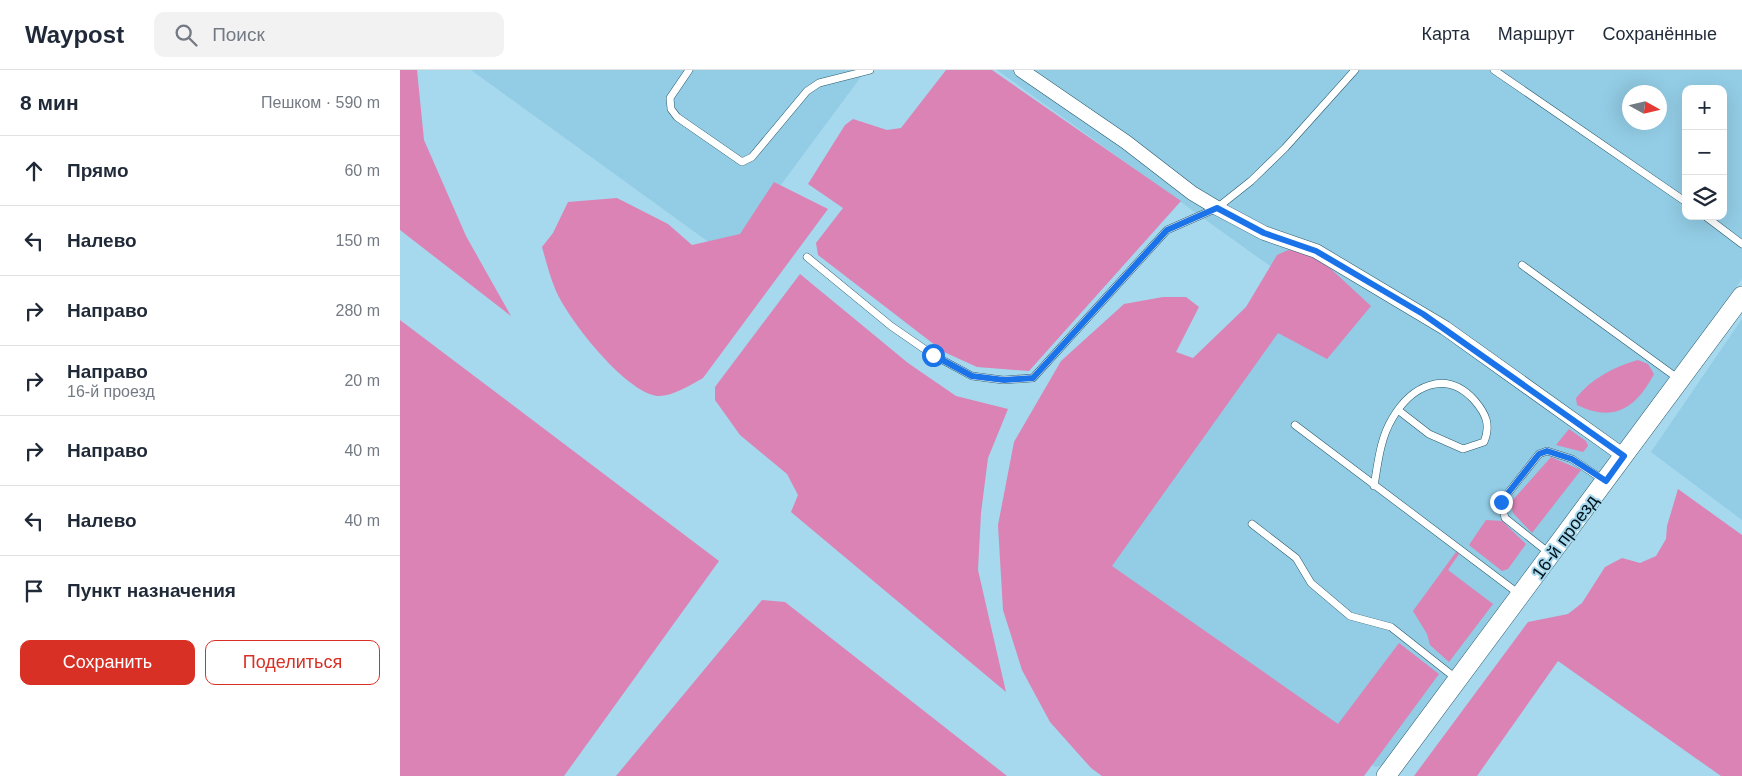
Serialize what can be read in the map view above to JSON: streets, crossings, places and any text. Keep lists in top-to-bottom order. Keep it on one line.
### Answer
{"streets":{"street":["16-й проезд"]},"north":"right","page":{"header":"Waypost","search":"Поиск","nav":["Карта","Маршрут","Сохранённые"],"heading":["8 мин","Пешком · 590 m"],"map_buttons":["+","−"],"list":[["Прямо","60 m"],["Налево","150 m"],["Направо","280 m"],["Направо","16-й проезд","20 m"],["Направо","40 m"],["Налево","40 m"],"Пункт назначения"],"buttons":["Сохранить","Поделиться"]}}
